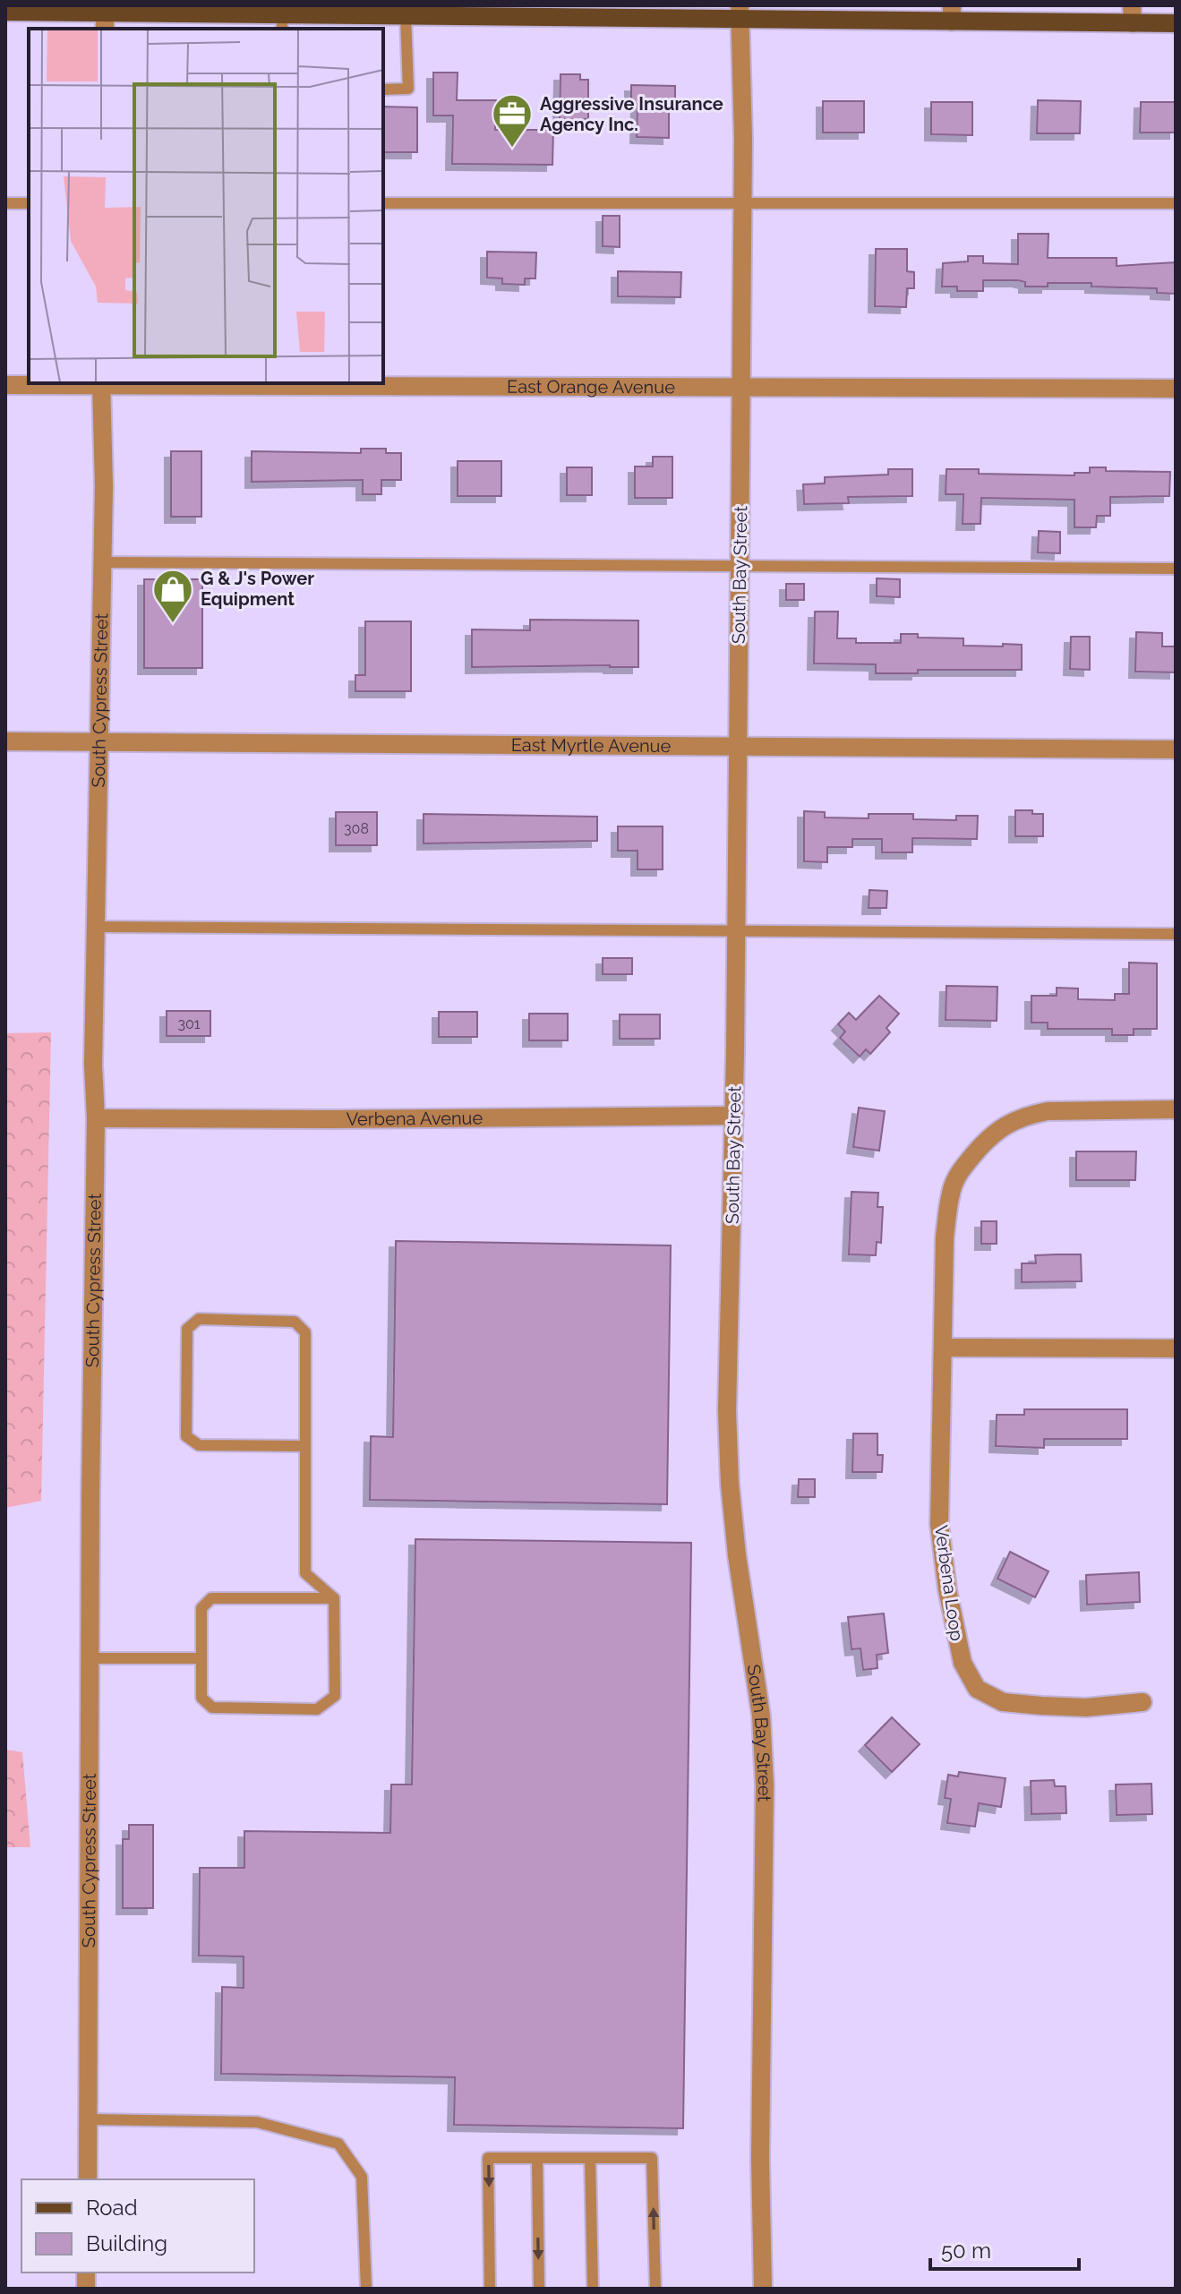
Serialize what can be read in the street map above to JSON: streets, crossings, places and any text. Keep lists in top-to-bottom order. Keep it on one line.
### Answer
{"streets":{"street":["East Orange Avenue","South Bay Street","South Cypress Street","East Myrtle Avenue","Verbena Avenue","Verbena Loop"]},"crossings":[["East Orange Avenue","South Bay Street"],["East Orange Avenue","South Cypress Street"],["South Bay Street","East Myrtle Avenue"],["South Bay Street","Verbena Avenue"],["South Cypress Street","East Myrtle Avenue"],["South Cypress Street","Verbena Avenue"]],"places":{"office":["Aggressive Insurance Agency Inc."],"shop":["G & J's Power Equipment"]},"house_numbers":["308","301"],"legend":["Road","Building"],"scale_bar":"50 m"}
